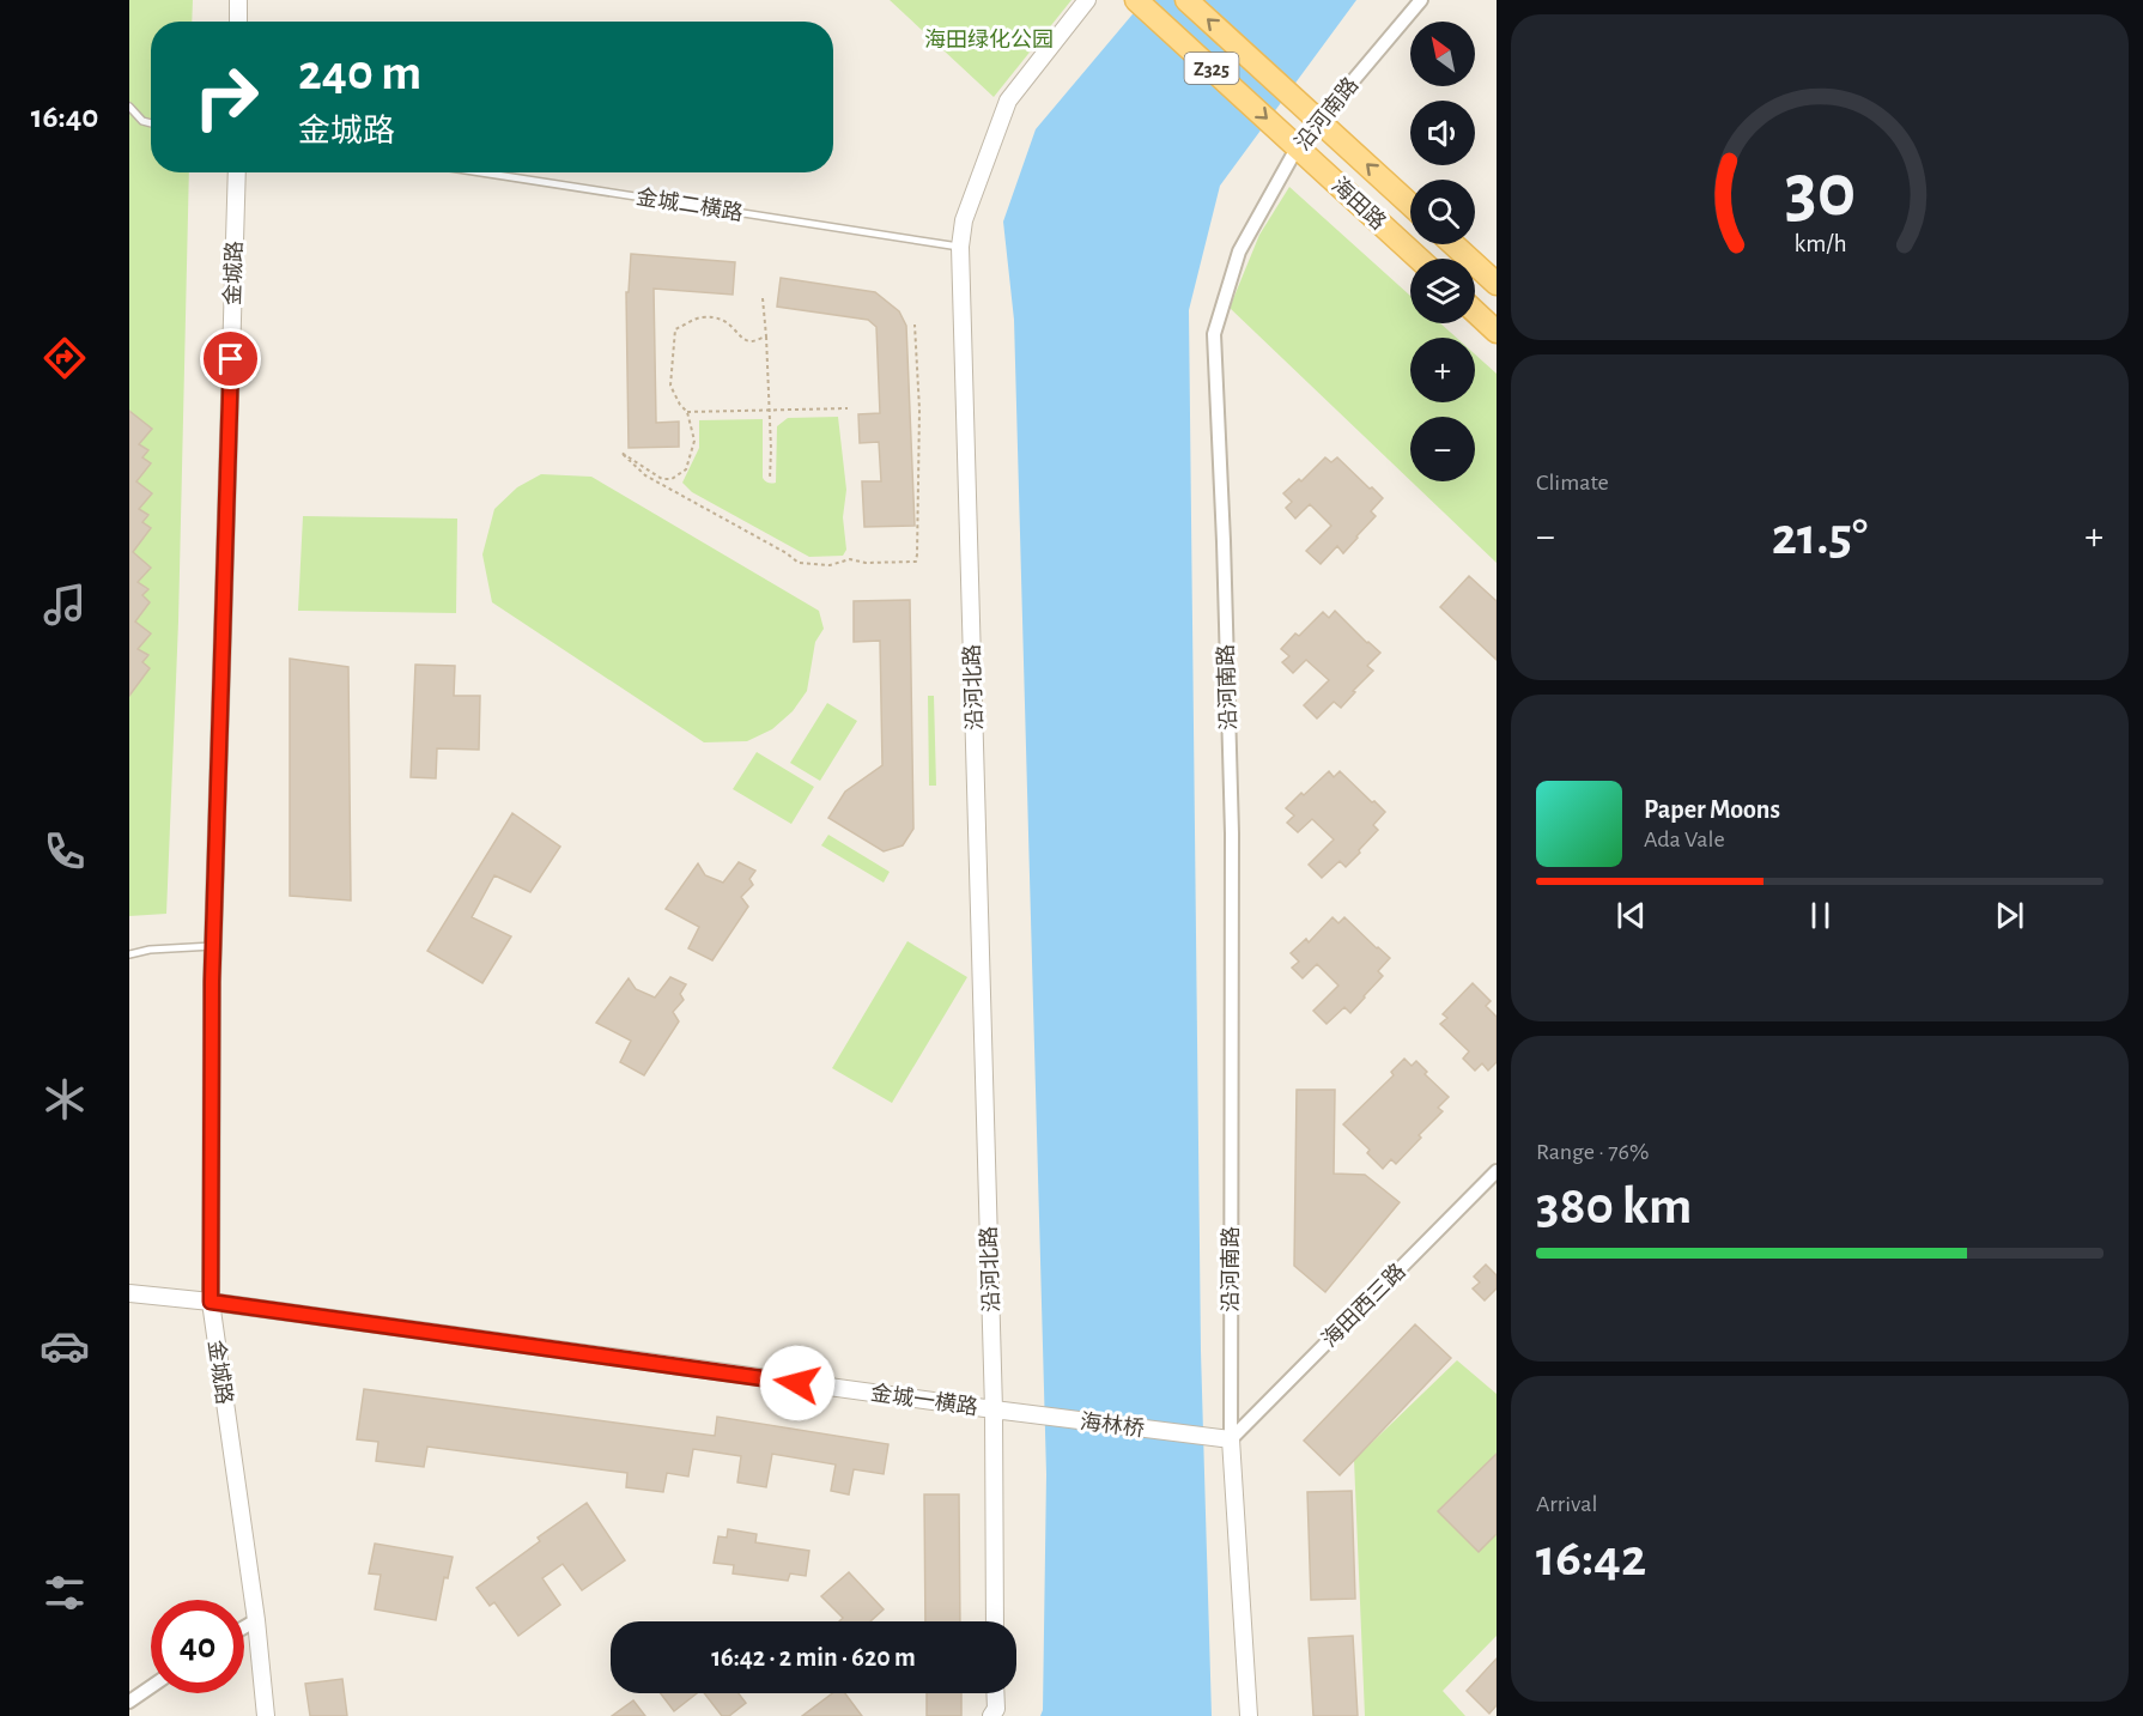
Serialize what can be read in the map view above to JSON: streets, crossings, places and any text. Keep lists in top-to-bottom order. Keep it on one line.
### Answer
{"streets":{"main road":["Z325","海田路"],"street":["沿河南路","金城路","沿河北路","海田西三路","金城一横路","海林桥"],"lane":["金城二横路"]},"crossings":[["Z325","沿河南路"],["Z325","海田路"],["沿河南路","海田路"],["沿河南路","海田西三路"],["沿河南路","海林桥"],["金城二横路","沿河北路"],["金城路","金城一横路"],["沿河北路","金城一横路"],["沿河北路","海林桥"],["海田西三路","海林桥"],["金城一横路","海林桥"]],"parks":["海田绿化公园"],"north":"top left","page":{"tabs":"16:40","map_buttons":["+","−"],"turn":["240 m","金城路"],"tile":["Climate",["Range · 76%","380 km"],["Arrival","16:42"]],"heat":["−","21.5°","+"],"song":["Paper Moons","Ada Vale"],"limit":"40","trip":"16:42 · 2 min · 620 m","gauge":["30","km/h"]}}
